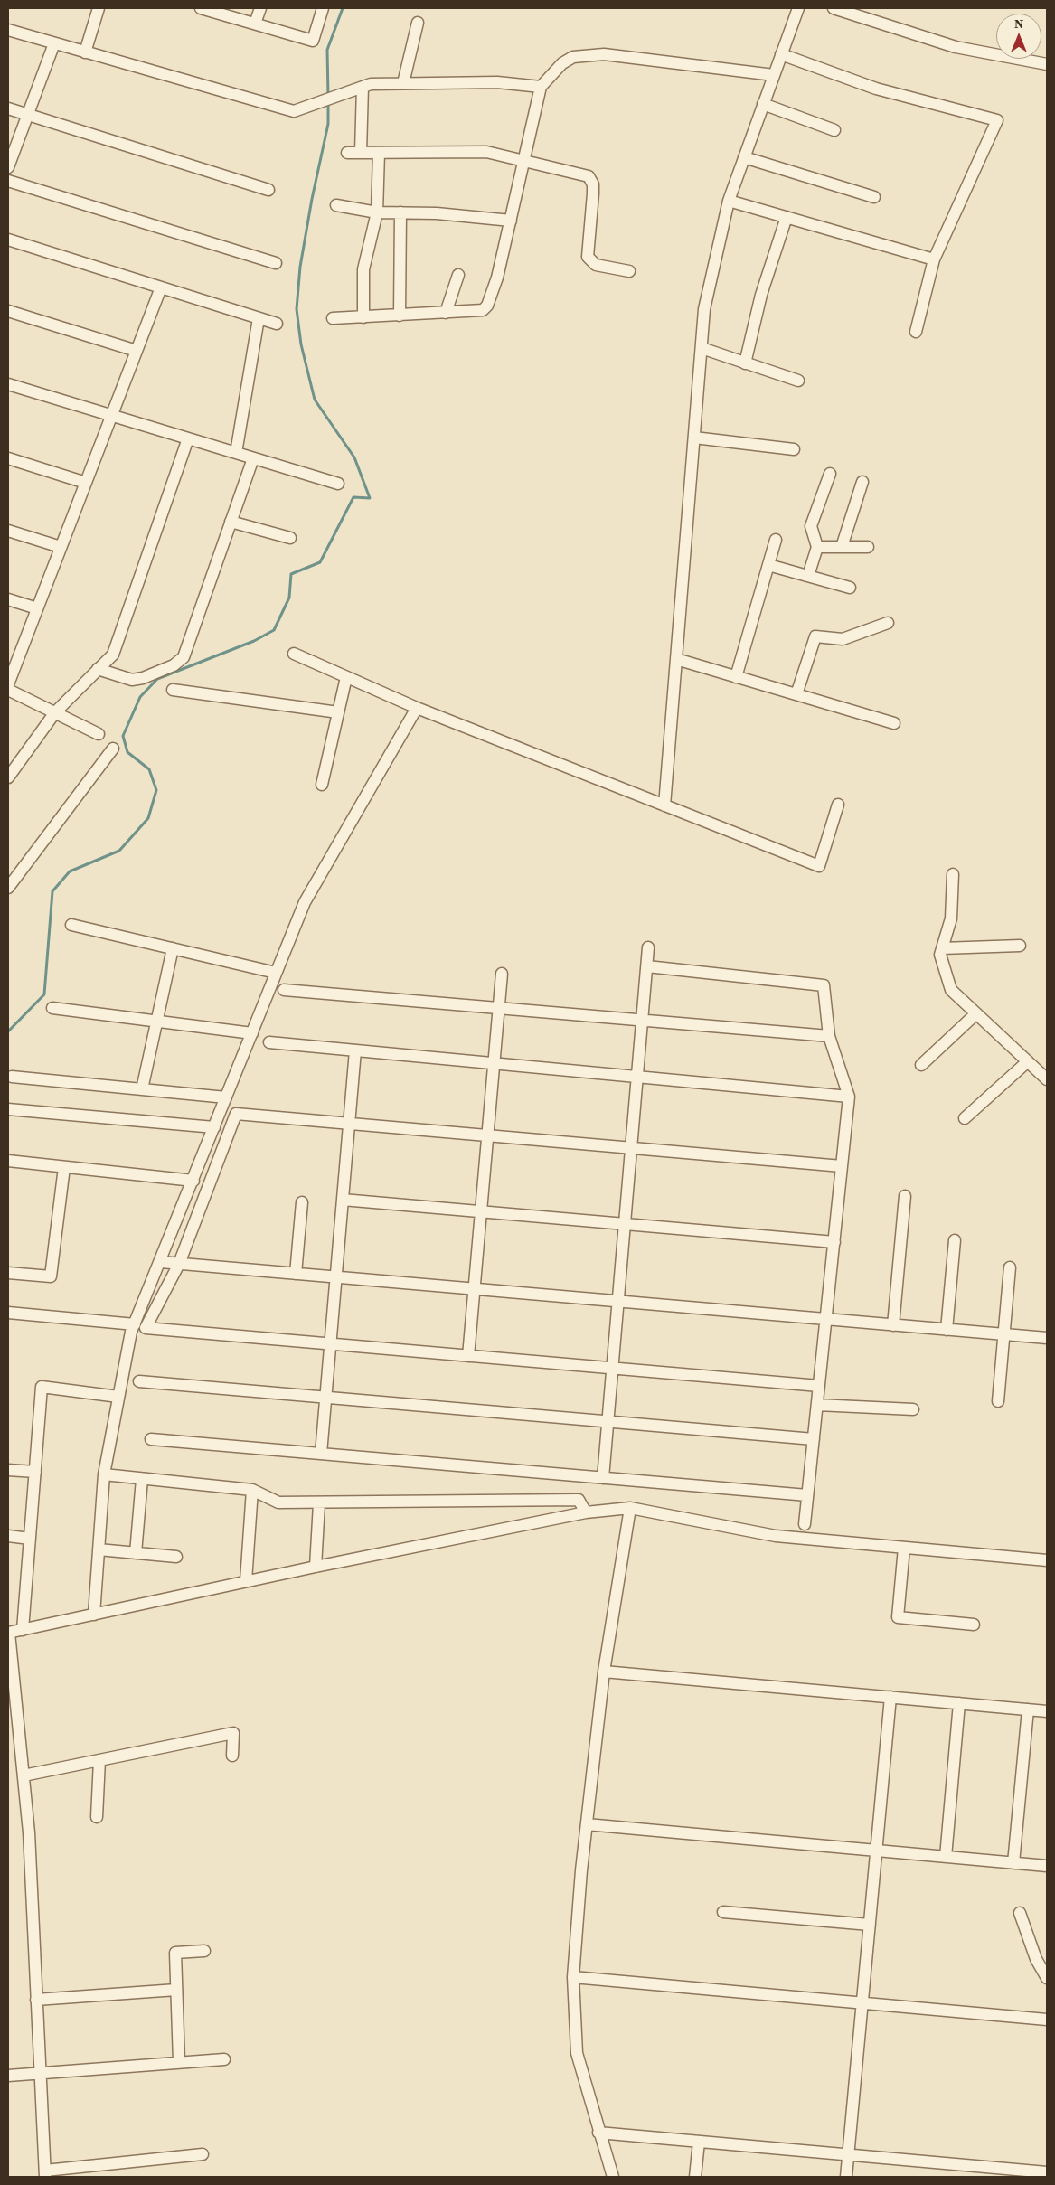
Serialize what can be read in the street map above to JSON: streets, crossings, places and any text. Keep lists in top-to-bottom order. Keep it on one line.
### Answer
{"north":"top"}
